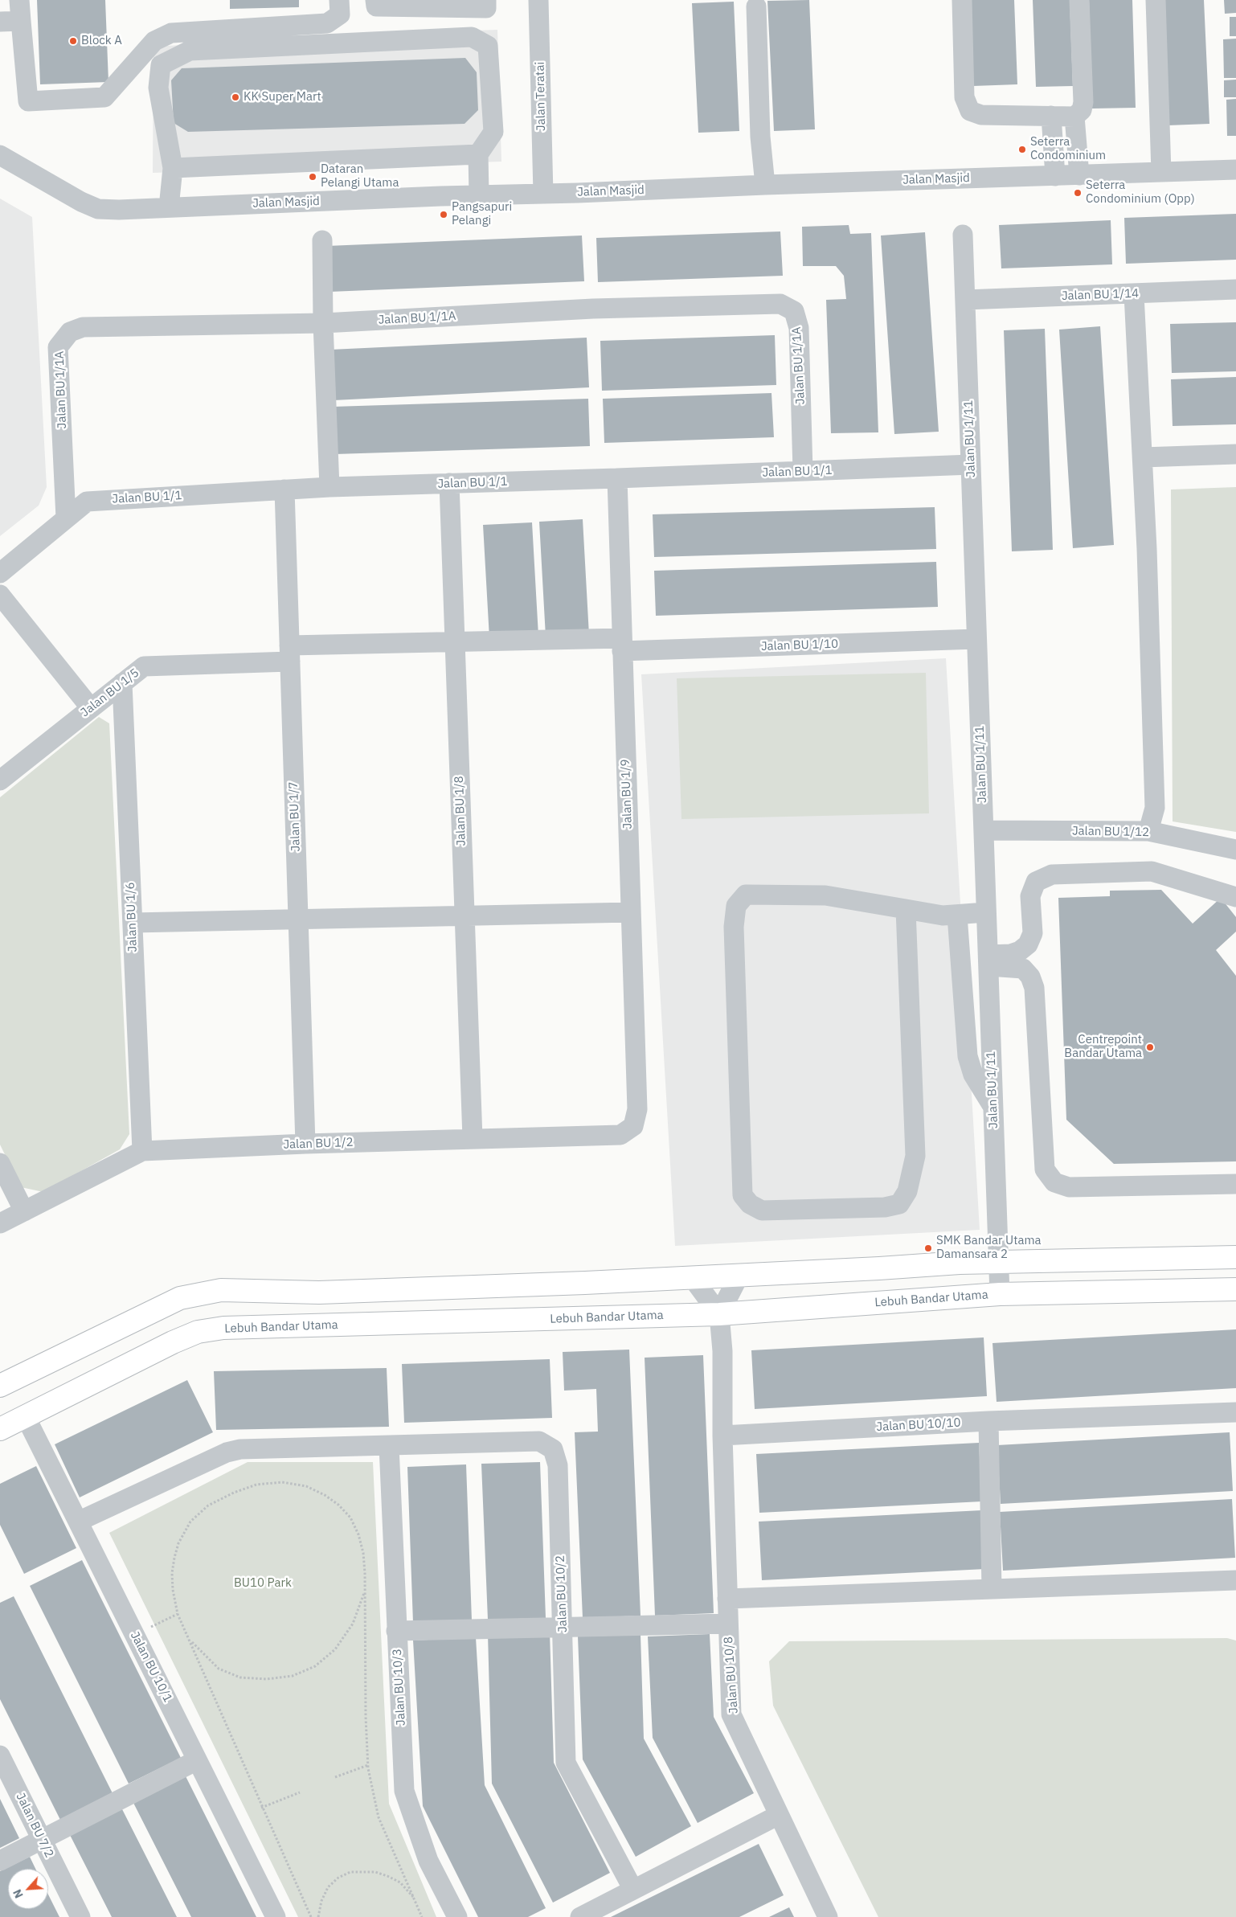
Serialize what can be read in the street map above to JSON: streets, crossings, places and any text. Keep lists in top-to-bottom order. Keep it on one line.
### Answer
{"streets":{"main road":["Lebuh Bandar Utama"],"street":["Jalan Teratai","Jalan Masjid","Jalan BU 1/14","Jalan BU 1/1A","Jalan BU 1/11","Jalan BU 1/1","Jalan BU 1/10","Jalan BU 1/5","Jalan BU 1/9","Jalan BU 1/8","Jalan BU 1/7","Jalan BU 1/12","Jalan BU 1/6","Jalan BU 1/2","Jalan BU 10/10","Jalan BU 10/2","Jalan BU 10/1","Jalan BU 10/8","Jalan BU 10/3","Jalan BU 7/2"]},"crossings":[["Jalan Teratai","Jalan Masjid"],["Jalan BU 1/14","Jalan BU 1/11"],["Jalan BU 1/1A","Jalan BU 1/1"],["Jalan BU 1/11","Jalan BU 1/1"],["Jalan BU 1/11","Jalan BU 1/10"],["Jalan BU 1/11","Jalan BU 1/12"],["Jalan BU 1/11","Lebuh Bandar Utama"],["Jalan BU 1/1","Jalan BU 1/9"],["Jalan BU 1/1","Jalan BU 1/8"],["Jalan BU 1/1","Jalan BU 1/7"],["Jalan BU 1/10","Jalan BU 1/5"],["Jalan BU 1/10","Jalan BU 1/9"],["Jalan BU 1/10","Jalan BU 1/8"],["Jalan BU 1/5","Jalan BU 1/8"],["Jalan BU 1/5","Jalan BU 1/7"],["Jalan BU 1/5","Jalan BU 1/6"],["Jalan BU 1/9","Jalan BU 1/2"],["Jalan BU 1/8","Jalan BU 1/2"],["Jalan BU 1/7","Jalan BU 1/2"],["Jalan BU 1/6","Jalan BU 1/2"],["Lebuh Bandar Utama","Jalan BU 10/1"],["Jalan BU 10/10","Jalan BU 10/8"],["Jalan BU 10/2","Jalan BU 10/1"],["Jalan BU 10/2","Jalan BU 10/3"]],"parks":["BU10 Park"],"places":["Block A","KK Super Mart","Seterra Condominium","Dataran Pelangi Utama","Seterra Condominium (Opp)","Pangsapuri Pelangi","Centrepoint Bandar Utama","SMK Bandar Utama Damansara 2"],"north":"bottom left"}
